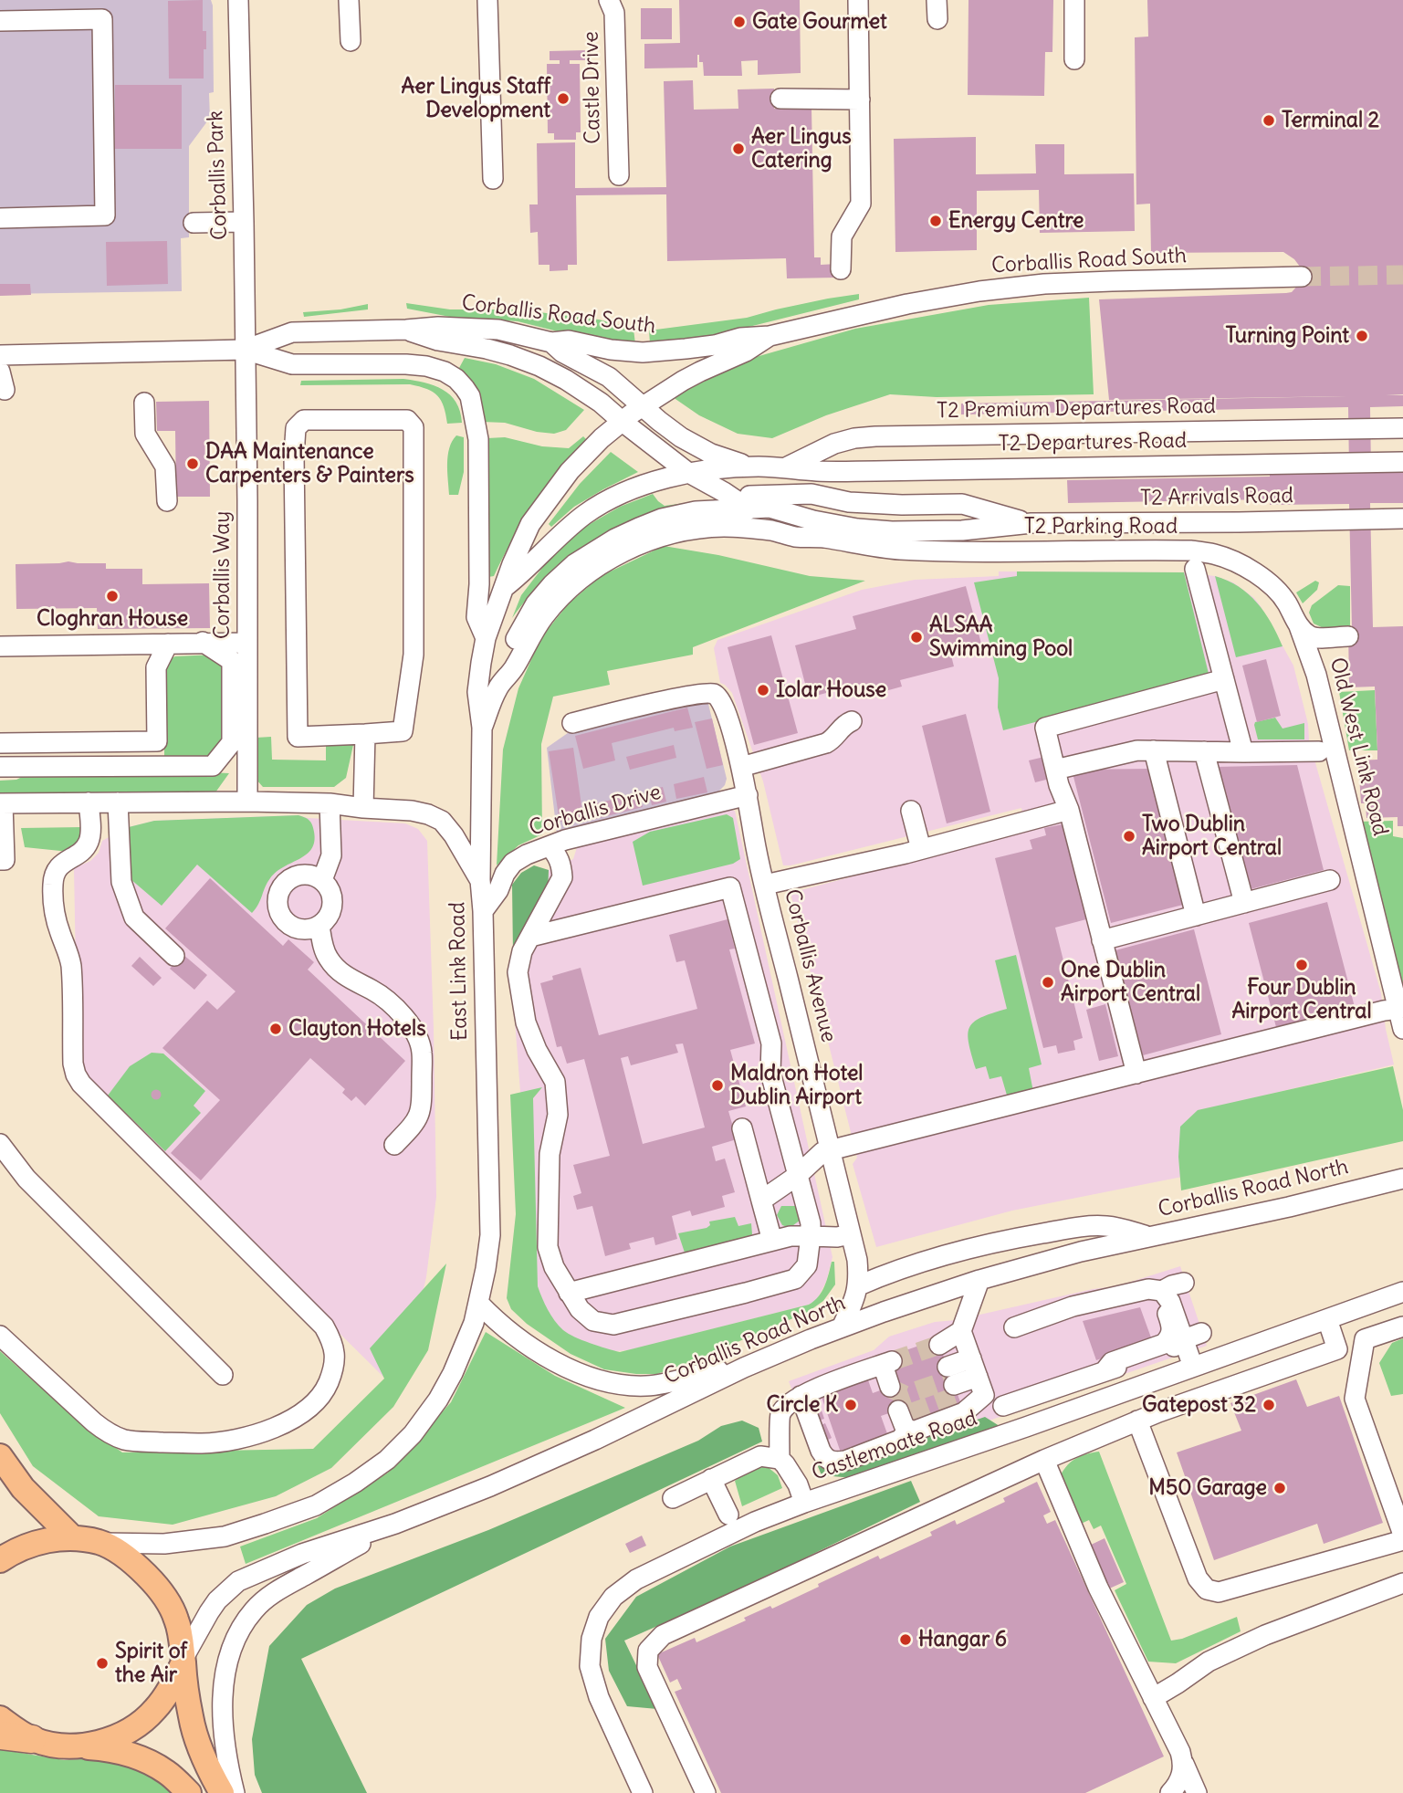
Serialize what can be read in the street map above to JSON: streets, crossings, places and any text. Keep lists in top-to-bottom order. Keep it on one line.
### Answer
{"streets":{"street":["Castle Drive","Corballis Park","Corballis Road South","T2 Premium Departures Road","T2 Departures Road","T2 Arrivals Road","T2 Parking Road","Corballis Way","Old West Link Road","Corballis Drive","Corballis Avenue","East Link Road","Corballis Road North","Castlemoate Road"]},"crossings":[["Corballis Park","Corballis Road South"],["Corballis Park","Corballis Way"],["Corballis Park","East Link Road"],["Corballis Road South","T2 Parking Road"],["Corballis Road South","Corballis Way"],["Corballis Road South","East Link Road"],["T2 Premium Departures Road","T2 Departures Road"],["T2 Arrivals Road","T2 Parking Road"],["T2 Parking Road","Old West Link Road"],["T2 Parking Road","East Link Road"],["Corballis Way","East Link Road"],["Corballis Drive","Corballis Avenue"],["Corballis Drive","East Link Road"],["Corballis Avenue","Corballis Road North"]],"places":["Gate Gourmet","Aer Lingus Staff Development","Terminal 2","Aer Lingus Catering","Energy Centre","Turning Point","DAA Maintenance Carpenters & Painters","Cloghran House","ALSAA Swimming Pool","Iolar House","Two Dublin Airport Central","Four Dublin Airport Central","One Dublin Airport Central","Clayton Hotels","Maldron Hotel Dublin Airport","Circle K","Gatepost 32","M50 Garage","Hangar 6","Spirit of the Air"]}
